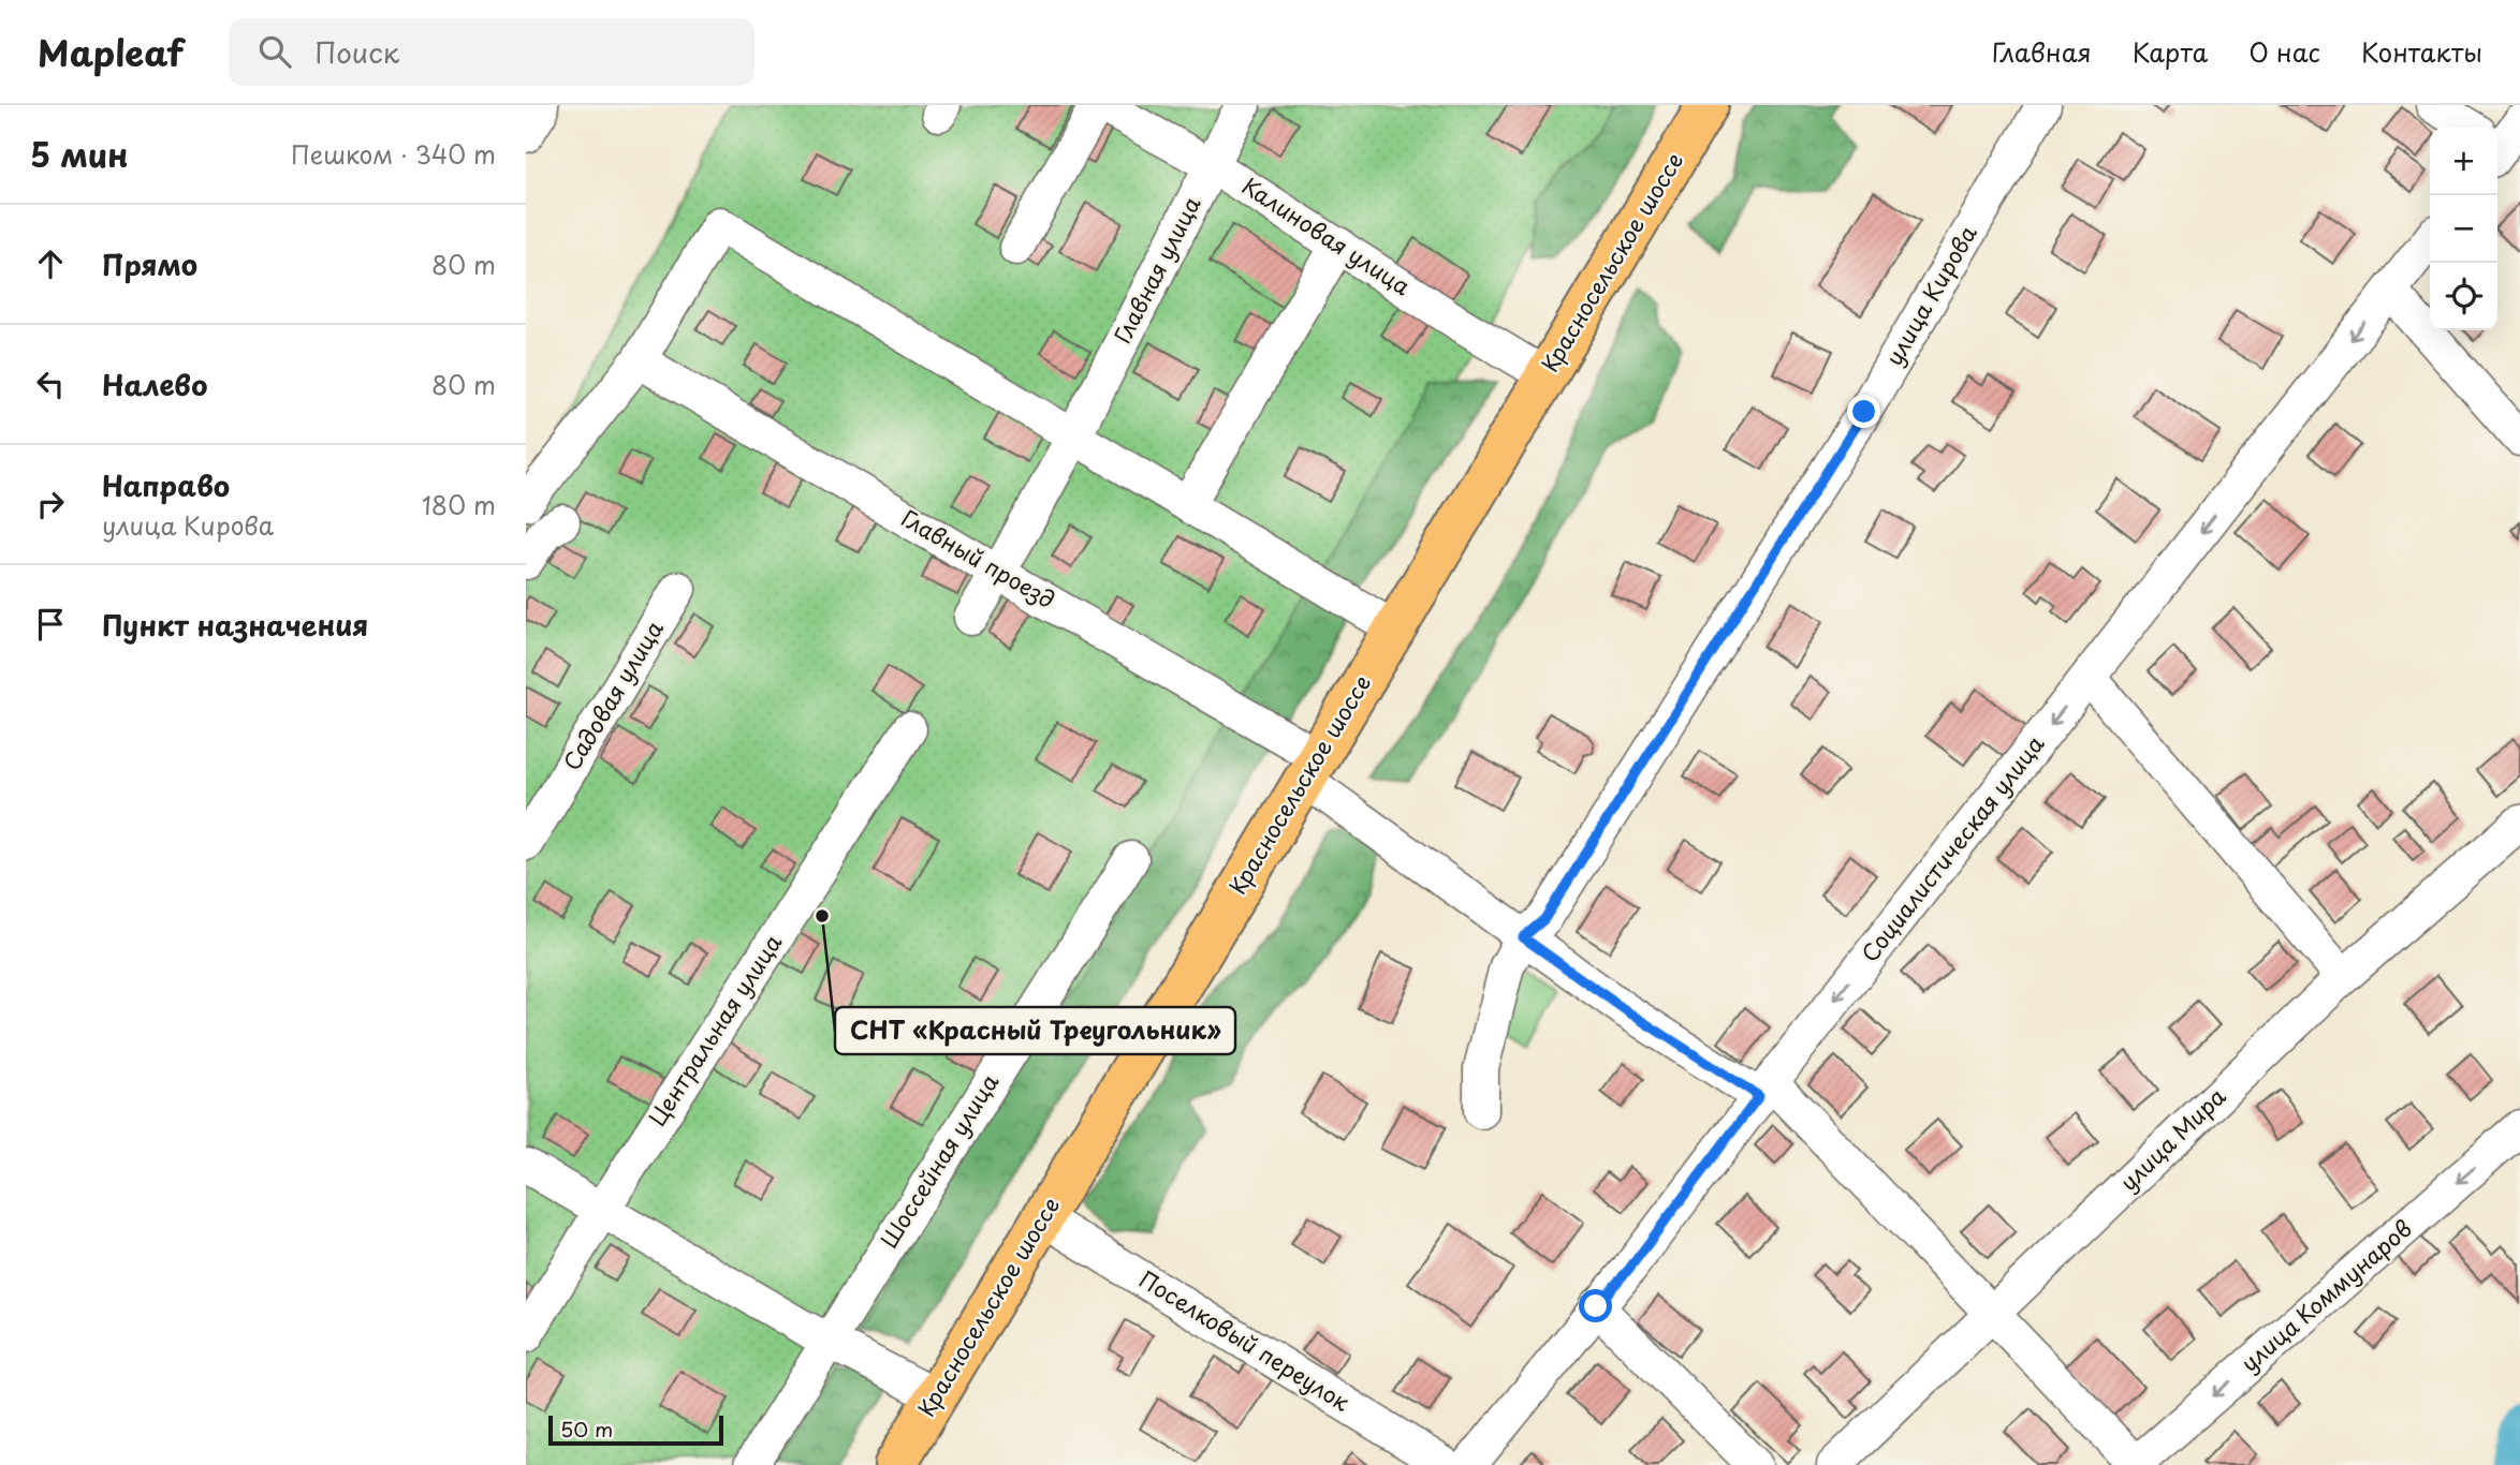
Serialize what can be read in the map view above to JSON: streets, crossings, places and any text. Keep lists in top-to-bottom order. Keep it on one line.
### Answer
{"streets":{"highway":["Красносельское шоссе"],"street":["Калиновая улица","Главная улица","улица Кирова","Главный проезд","Садовая улица","Социалистическая улица","Центральная улица","улица Мира","Шоссейная улица","улица Коммунаров","Поселковый переулок"]},"crossings":[["Калиновая улица","Красносельское шоссе"],["Калиновая улица","Главная улица"],["Красносельское шоссе","Главный проезд"],["Красносельское шоссе","Поселковый переулок"],["Главная улица","Главный проезд"],["улица Кирова","Главный проезд"],["Главный проезд","Социалистическая улица"],["Главный проезд","улица Мира"],["Главный проезд","улица Коммунаров"]],"one_way":["Социалистическая улица","улица Коммунаров"],"places":["СНТ «Красный Треугольник»"],"scale_bar":"50 m","page":{"header":"Mapleaf","search":"Поиск","nav":["Главная","Карта","О нас","Контакты"],"heading":["5 мин","Пешком · 340 m"],"map_buttons":["+","−"],"list":[["Прямо","80 m"],["Налево","80 m"],["Направо","улица Кирова","180 m"],"Пункт назначения"],"scale":"50 m"}}
